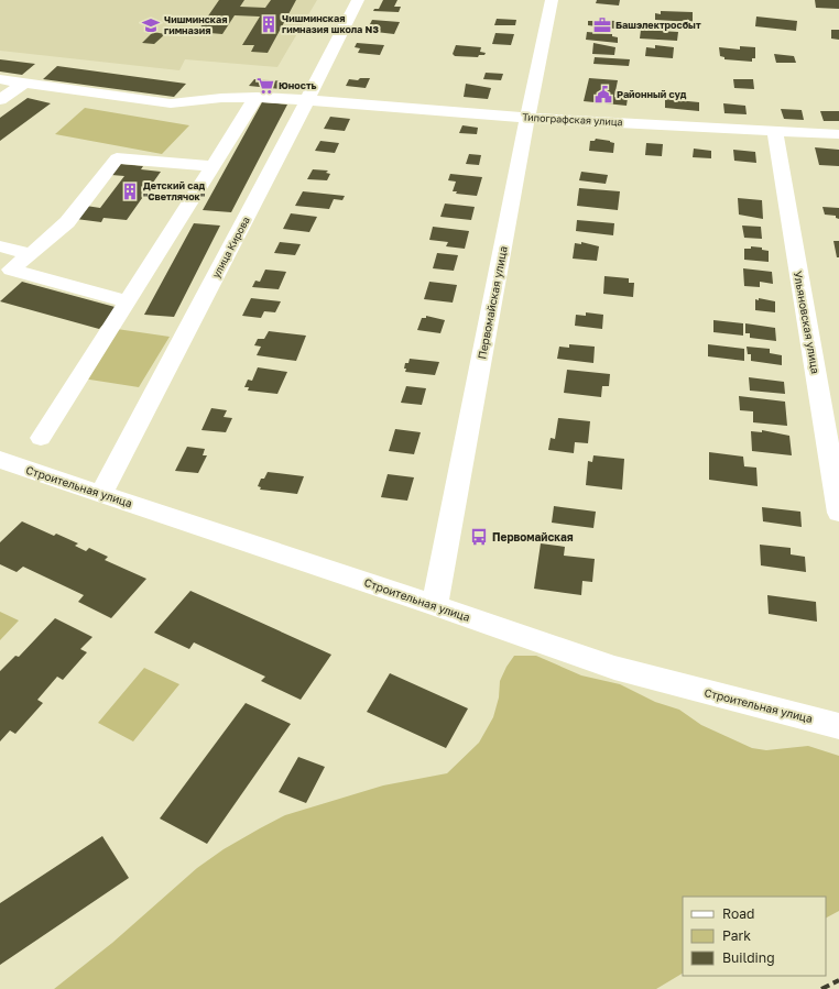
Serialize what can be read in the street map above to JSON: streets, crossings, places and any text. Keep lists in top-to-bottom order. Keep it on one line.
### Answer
{"streets":{"street":["Типографская улица","улица Кирова","Первомайская улица","Ульяновская улица","Строительная улица"]},"crossings":[["Типографская улица","улица Кирова"],["Типографская улица","Первомайская улица"],["Типографская улица","Ульяновская улица"],["улица Кирова","Строительная улица"],["Первомайская улица","Строительная улица"]],"places":{"building":["Чишминская гимназия школа N3","Детский сад \"Светлячок\""],"school or university":["Чишминская гимназия"],"office":["Башэлектросбыт"],"supermarket":["Юность"],"public building":["Районный суд"],"bus stop":["Первомайская"]},"legend":["Road","Park","Building"]}
